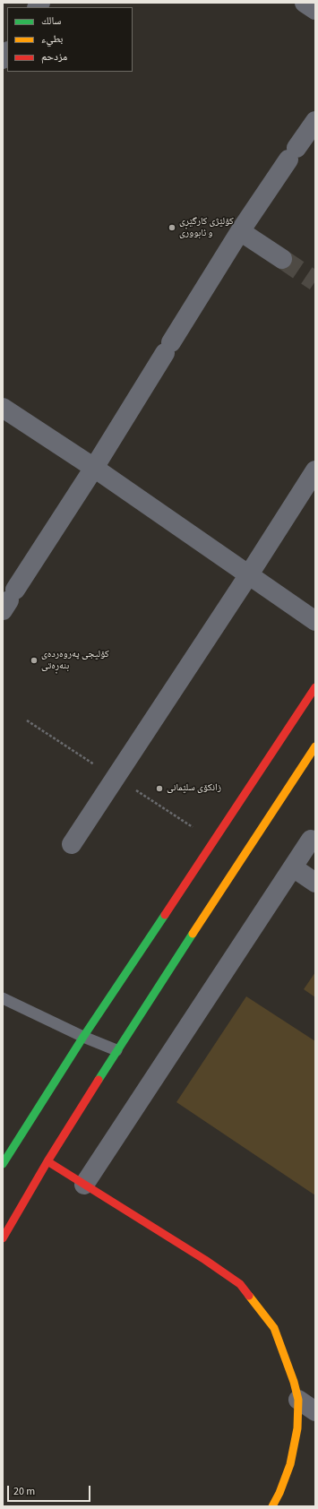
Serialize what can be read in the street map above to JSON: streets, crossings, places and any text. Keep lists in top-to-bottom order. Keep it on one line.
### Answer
{"places":["كۆلێژی كارگێڕی و ئابووری","کۆلیجی پەروەردەی بنەڕەتی","زانکۆی سلێمانی"],"legend":["سالك","بطيء","مزدحم"],"scale_bar":"20 m"}
